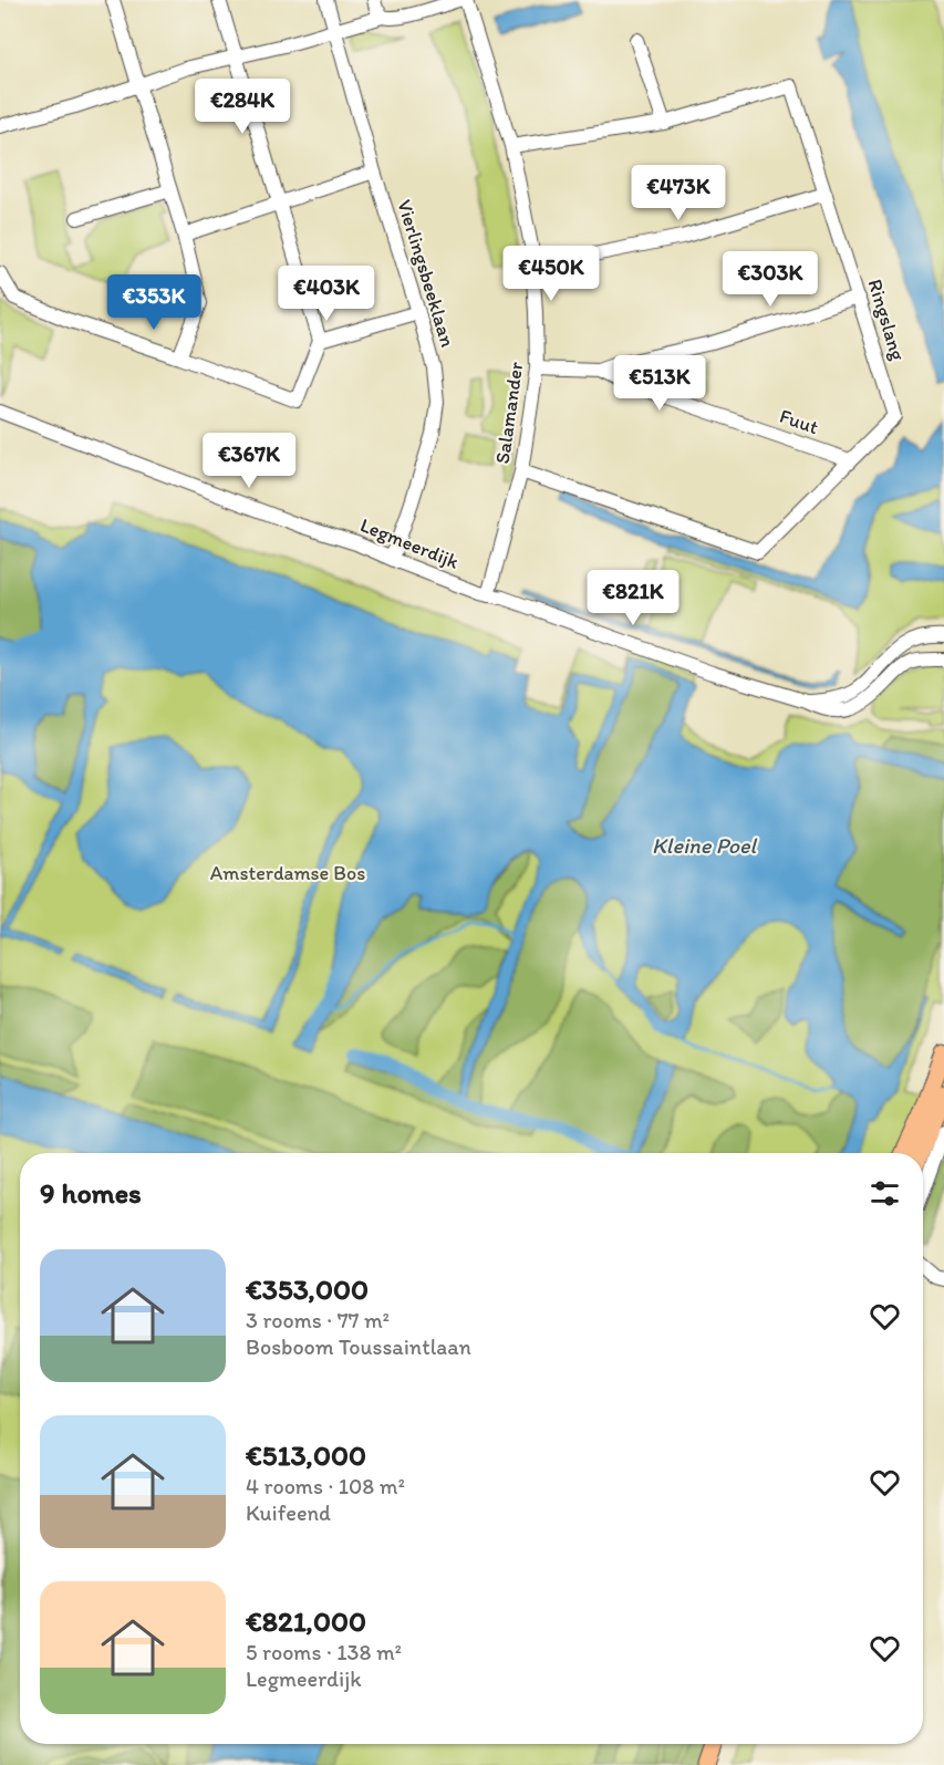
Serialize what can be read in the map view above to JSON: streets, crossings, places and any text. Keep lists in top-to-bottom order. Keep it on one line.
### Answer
{"streets":{"street":["Vierlingsbeeklaan","Ringslang","Salamander","Fuut","Legmeerdijk"]},"crossings":[["Vierlingsbeeklaan","Legmeerdijk"],["Ringslang","Salamander"],["Ringslang","Fuut"],["Salamander","Legmeerdijk"]],"water":["Kleine Poel"],"parks":["Amsterdamse Bos"],"page":{"price":["€284K","€473K","€450K","€303K","€403K","€353K","€513K","€367K","€821K"],"heading":"9 homes","list":[{"name":"€353,000","note":"3 rooms · 77 m² · Bosboom Toussaintlaan"},{"name":"€513,000","note":"4 rooms · 108 m² · Kuifeend"},{"name":"€821,000","note":"5 rooms · 138 m² · Legmeerdijk"}]}}
